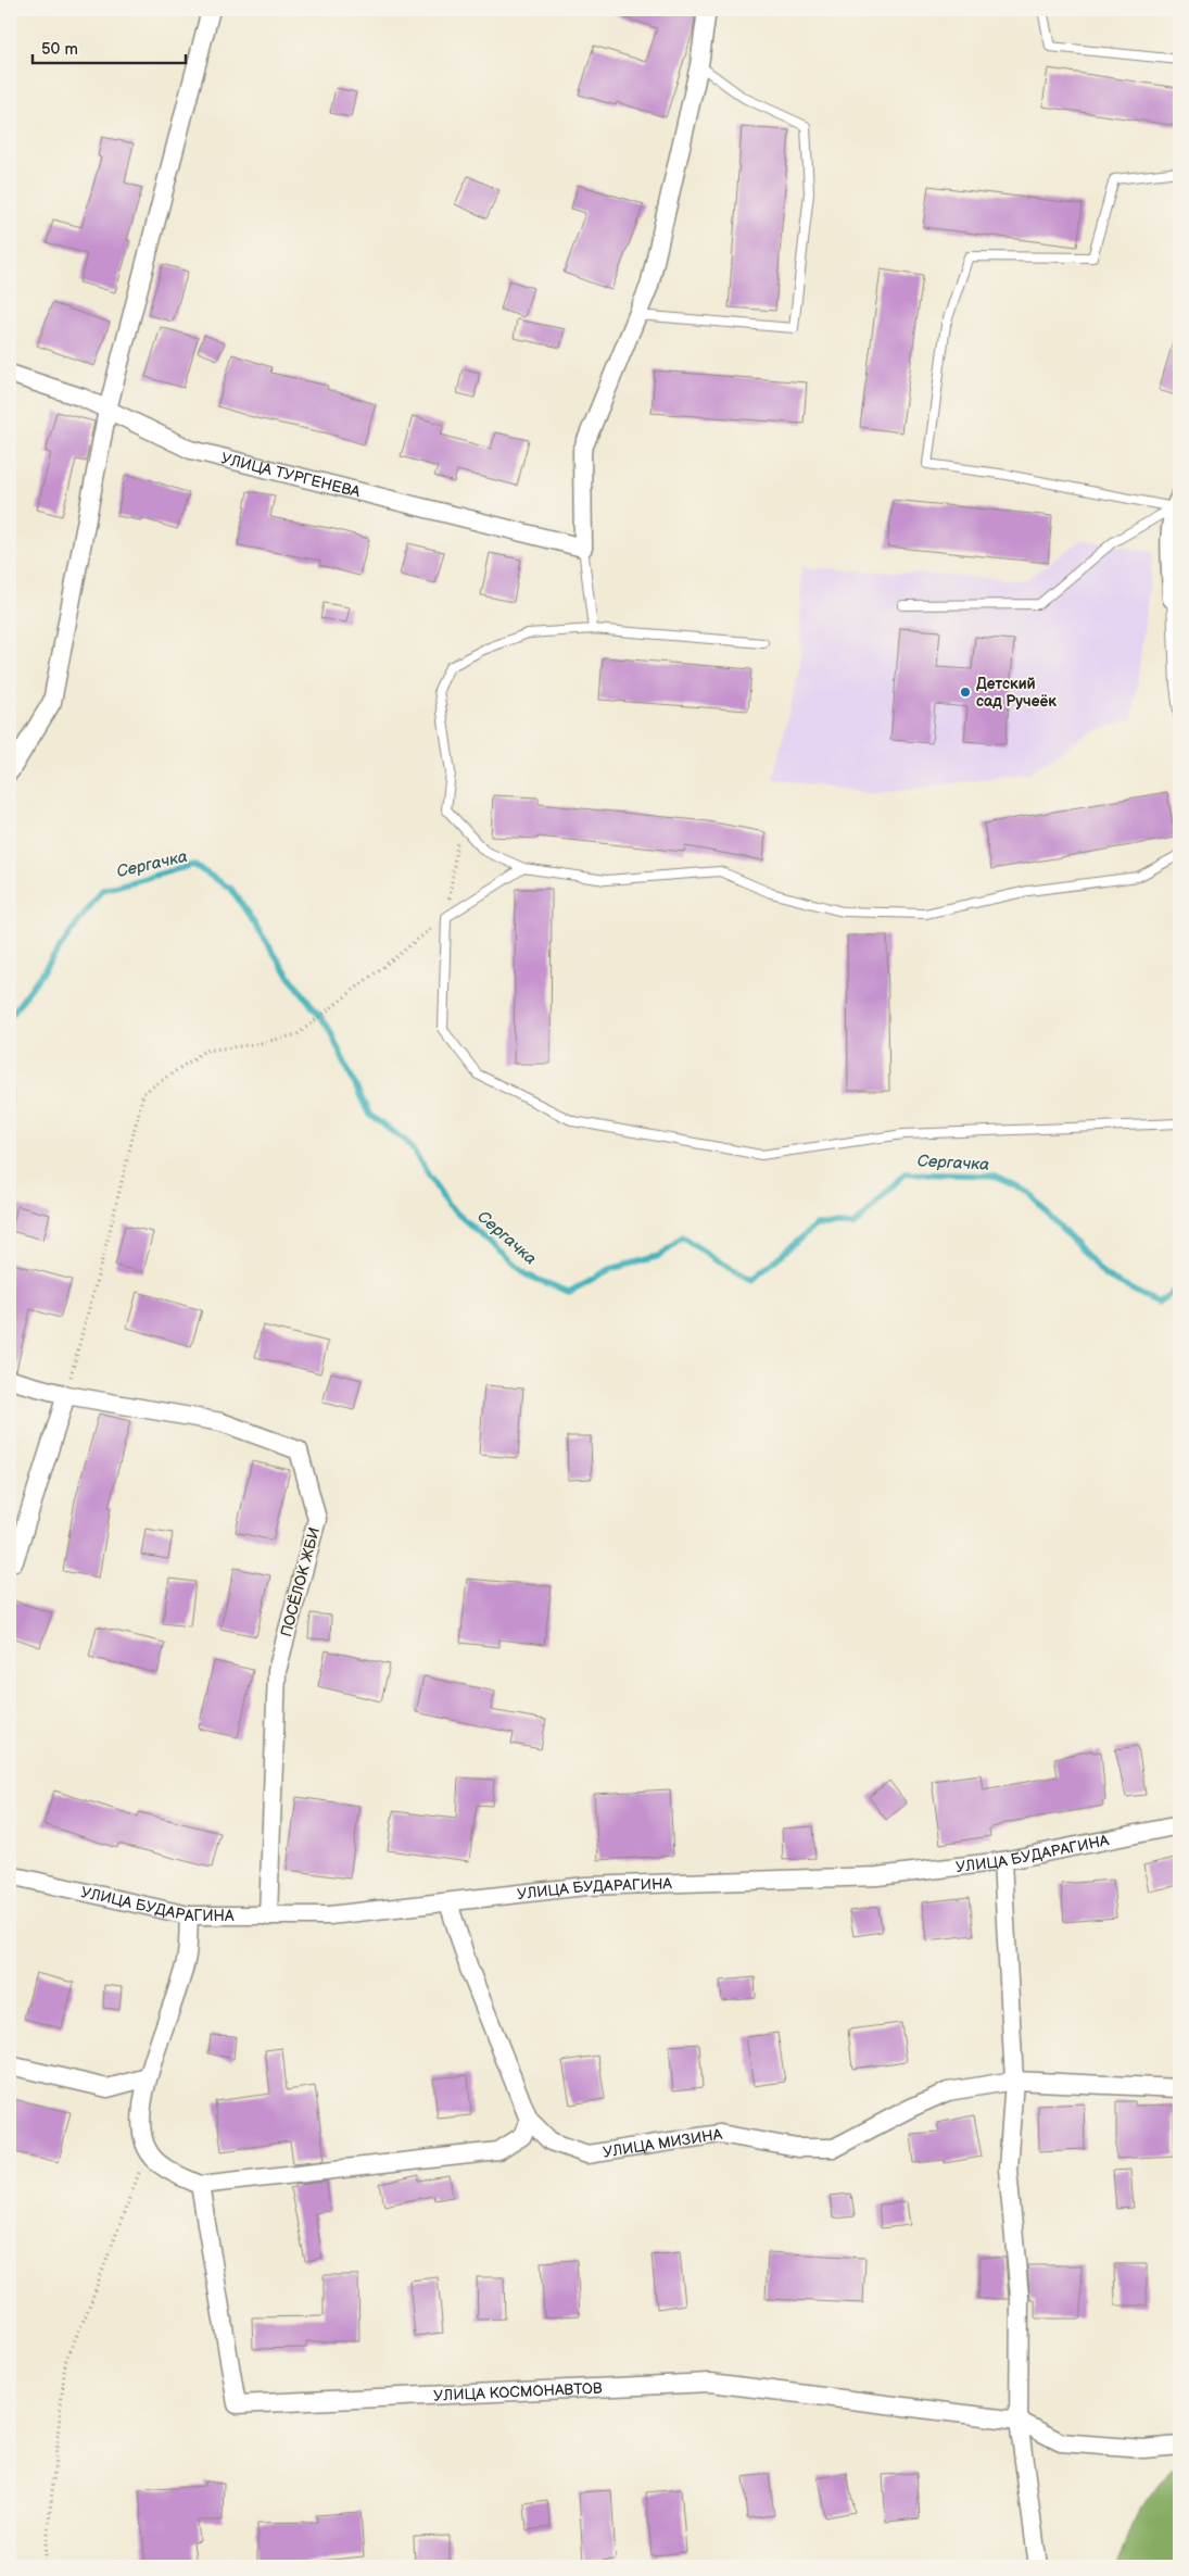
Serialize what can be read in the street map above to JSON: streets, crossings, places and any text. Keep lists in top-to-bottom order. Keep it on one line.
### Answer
{"streets":{"street":["УЛИЦА ТУРГЕНЕВА","ПОСЁЛОК ЖБИ","УЛИЦА БУДАРАГИНА","УЛИЦА МИЗИНА","УЛИЦА КОСМОНАВТОВ"]},"crossings":[["ПОСЁЛОК ЖБИ","УЛИЦА БУДАРАГИНА"]],"water":["Сергачка"],"places":["Детский сад Ручеёк"],"scale_bar":"50 m"}
